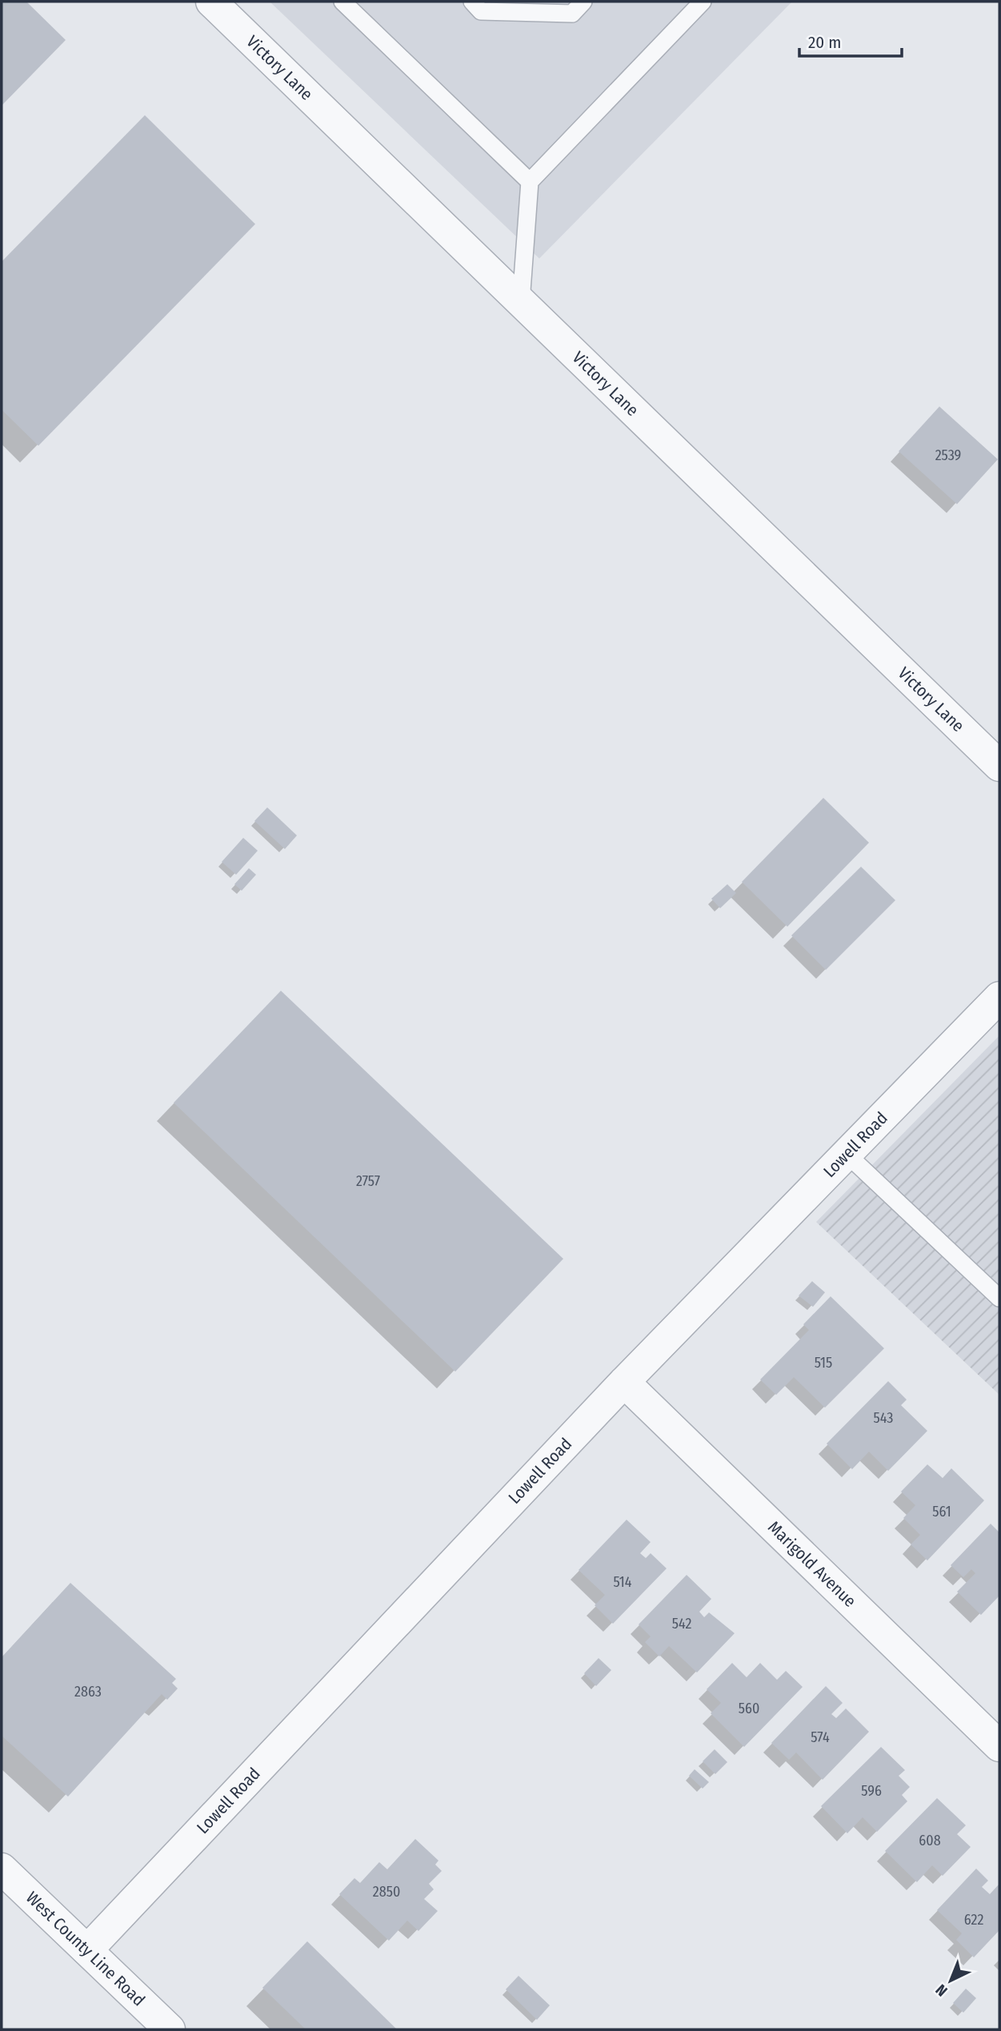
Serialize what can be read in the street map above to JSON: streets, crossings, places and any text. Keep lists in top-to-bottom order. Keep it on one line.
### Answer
{"streets":{"street":["Victory Lane","Lowell Road","Marigold Avenue","West County Line Road"]},"crossings":[["Lowell Road","Marigold Avenue"],["Lowell Road","West County Line Road"]],"house_numbers":["2539","2757","515","543","561","514","542","2863","560","574","596","608","2850","622"],"scale_bar":"20 m","north":"bottom left"}
